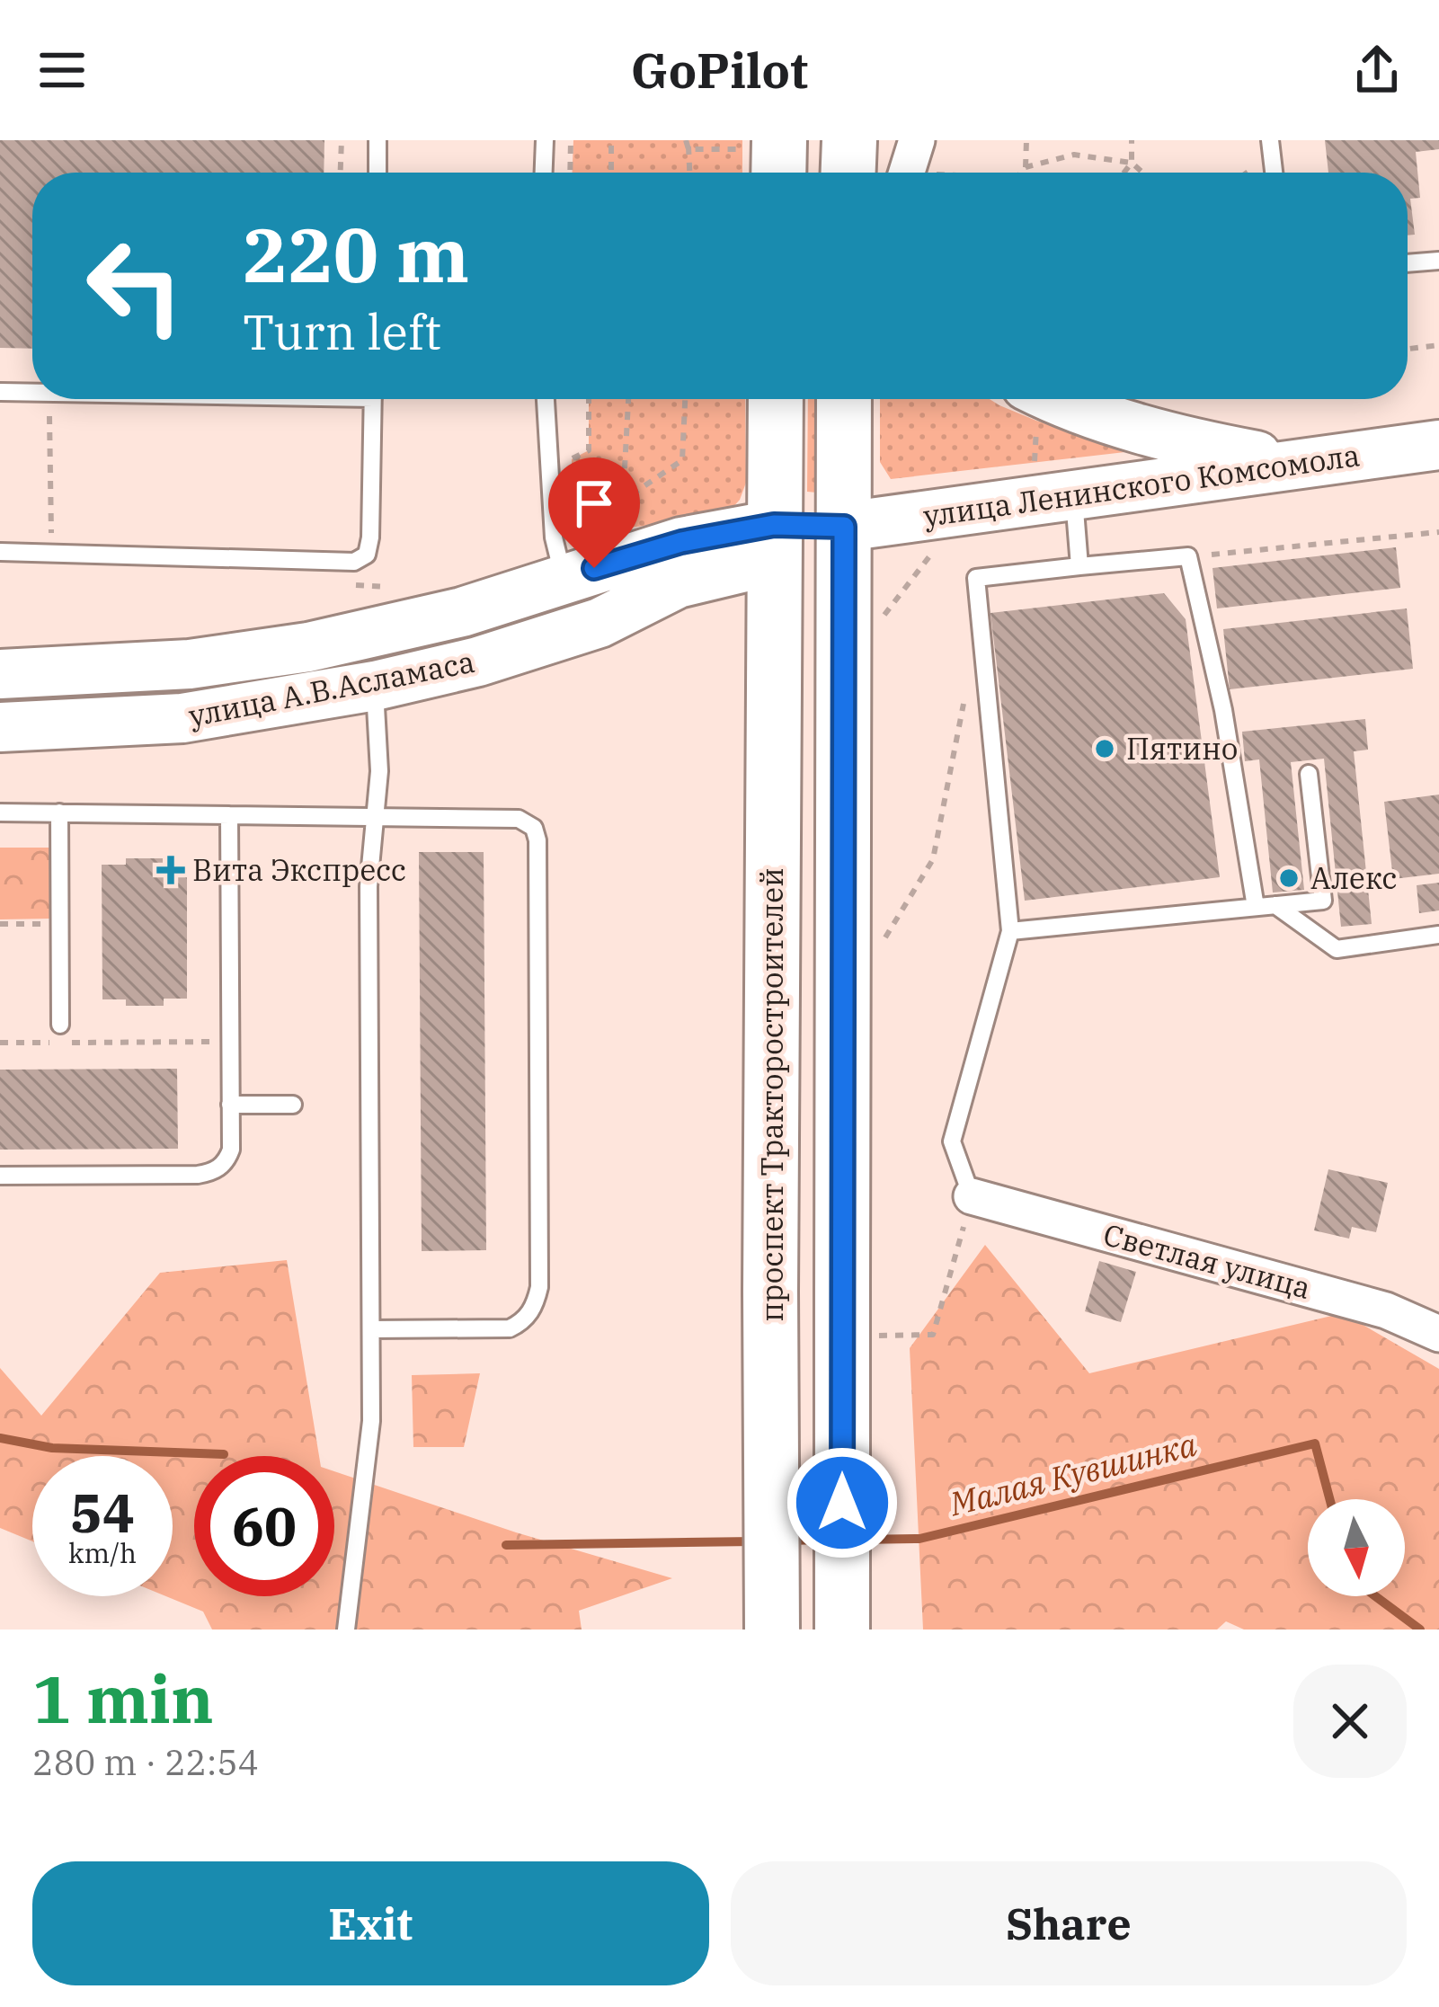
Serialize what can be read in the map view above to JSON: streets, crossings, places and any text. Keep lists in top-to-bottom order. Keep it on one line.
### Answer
{"streets":{"main road":["проспект Тракторостроителей"],"street":["улица Ленинского Комсомола","улица А.В.Асламаса","Светлая улица"]},"crossings":[["улица А.В.Асламаса","проспект Тракторостроителей"]],"water":["Малая Кувшинка"],"places":{"other":["Пятино","Алекс"],"health":["Вита Экспресс"]},"north":"bottom","page":{"header":"GoPilot","turn":["220 m","Turn left"],"speed":"54 km/h","limit":"60","heading":["1 min","280 m · 22:54"],"buttons":["Exit","Share"]}}
